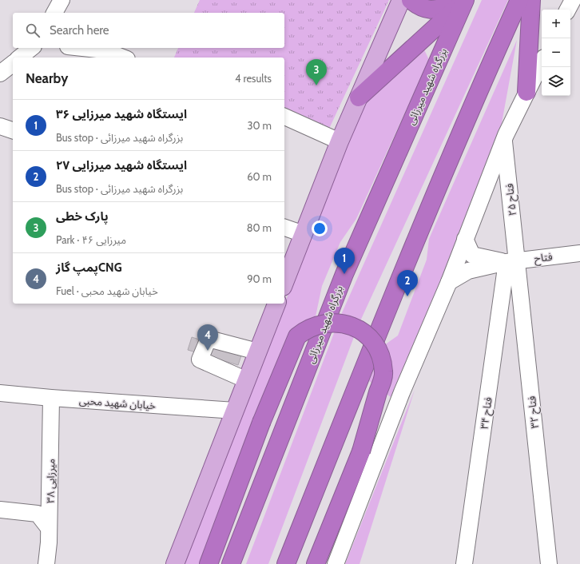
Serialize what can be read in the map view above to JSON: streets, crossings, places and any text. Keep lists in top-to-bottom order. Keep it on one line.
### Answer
{"streets":{"highway":["بزرگراه شهید میرزائی"],"street":["فتاح ۲۵","فتاح","خیابان شهید محبی","فتاح ۳۲","فتاح ۳۴","میرزایی ۳۸"]},"crossings":[["فتاح ۲۵","فتاح"],["فتاح ۲۵","فتاح ۳۲"],["فتاح ۲۵","فتاح ۳۴"],["فتاح","فتاح ۳۲"],["فتاح","فتاح ۳۴"],["خیابان شهید محبی","میرزایی ۳۸"],["فتاح ۳۲","فتاح ۳۴"]],"page":{"map_buttons":["+","−"],"search":"Search here","heading":["Nearby","4 results"],"pins":["3","1","2","4"],"list":[{"mark":"1","name":"ایستگاه شهید میرزایی ۳۶","note":"Bus stop · بزرگراه شهید میرزائی","value":"30 m"},{"mark":"2","name":"ایستگاه شهید میرزایی ۲۷","note":"Bus stop · بزرگراه شهید میرزائی","value":"60 m"},{"mark":"3","name":"پارک خطی","note":"Park · میرزایی ۴۶","value":"80 m"},{"mark":"4","name":"پمپ گازCNG","note":"Fuel · خیابان شهید محبی","value":"90 m"}]}}
